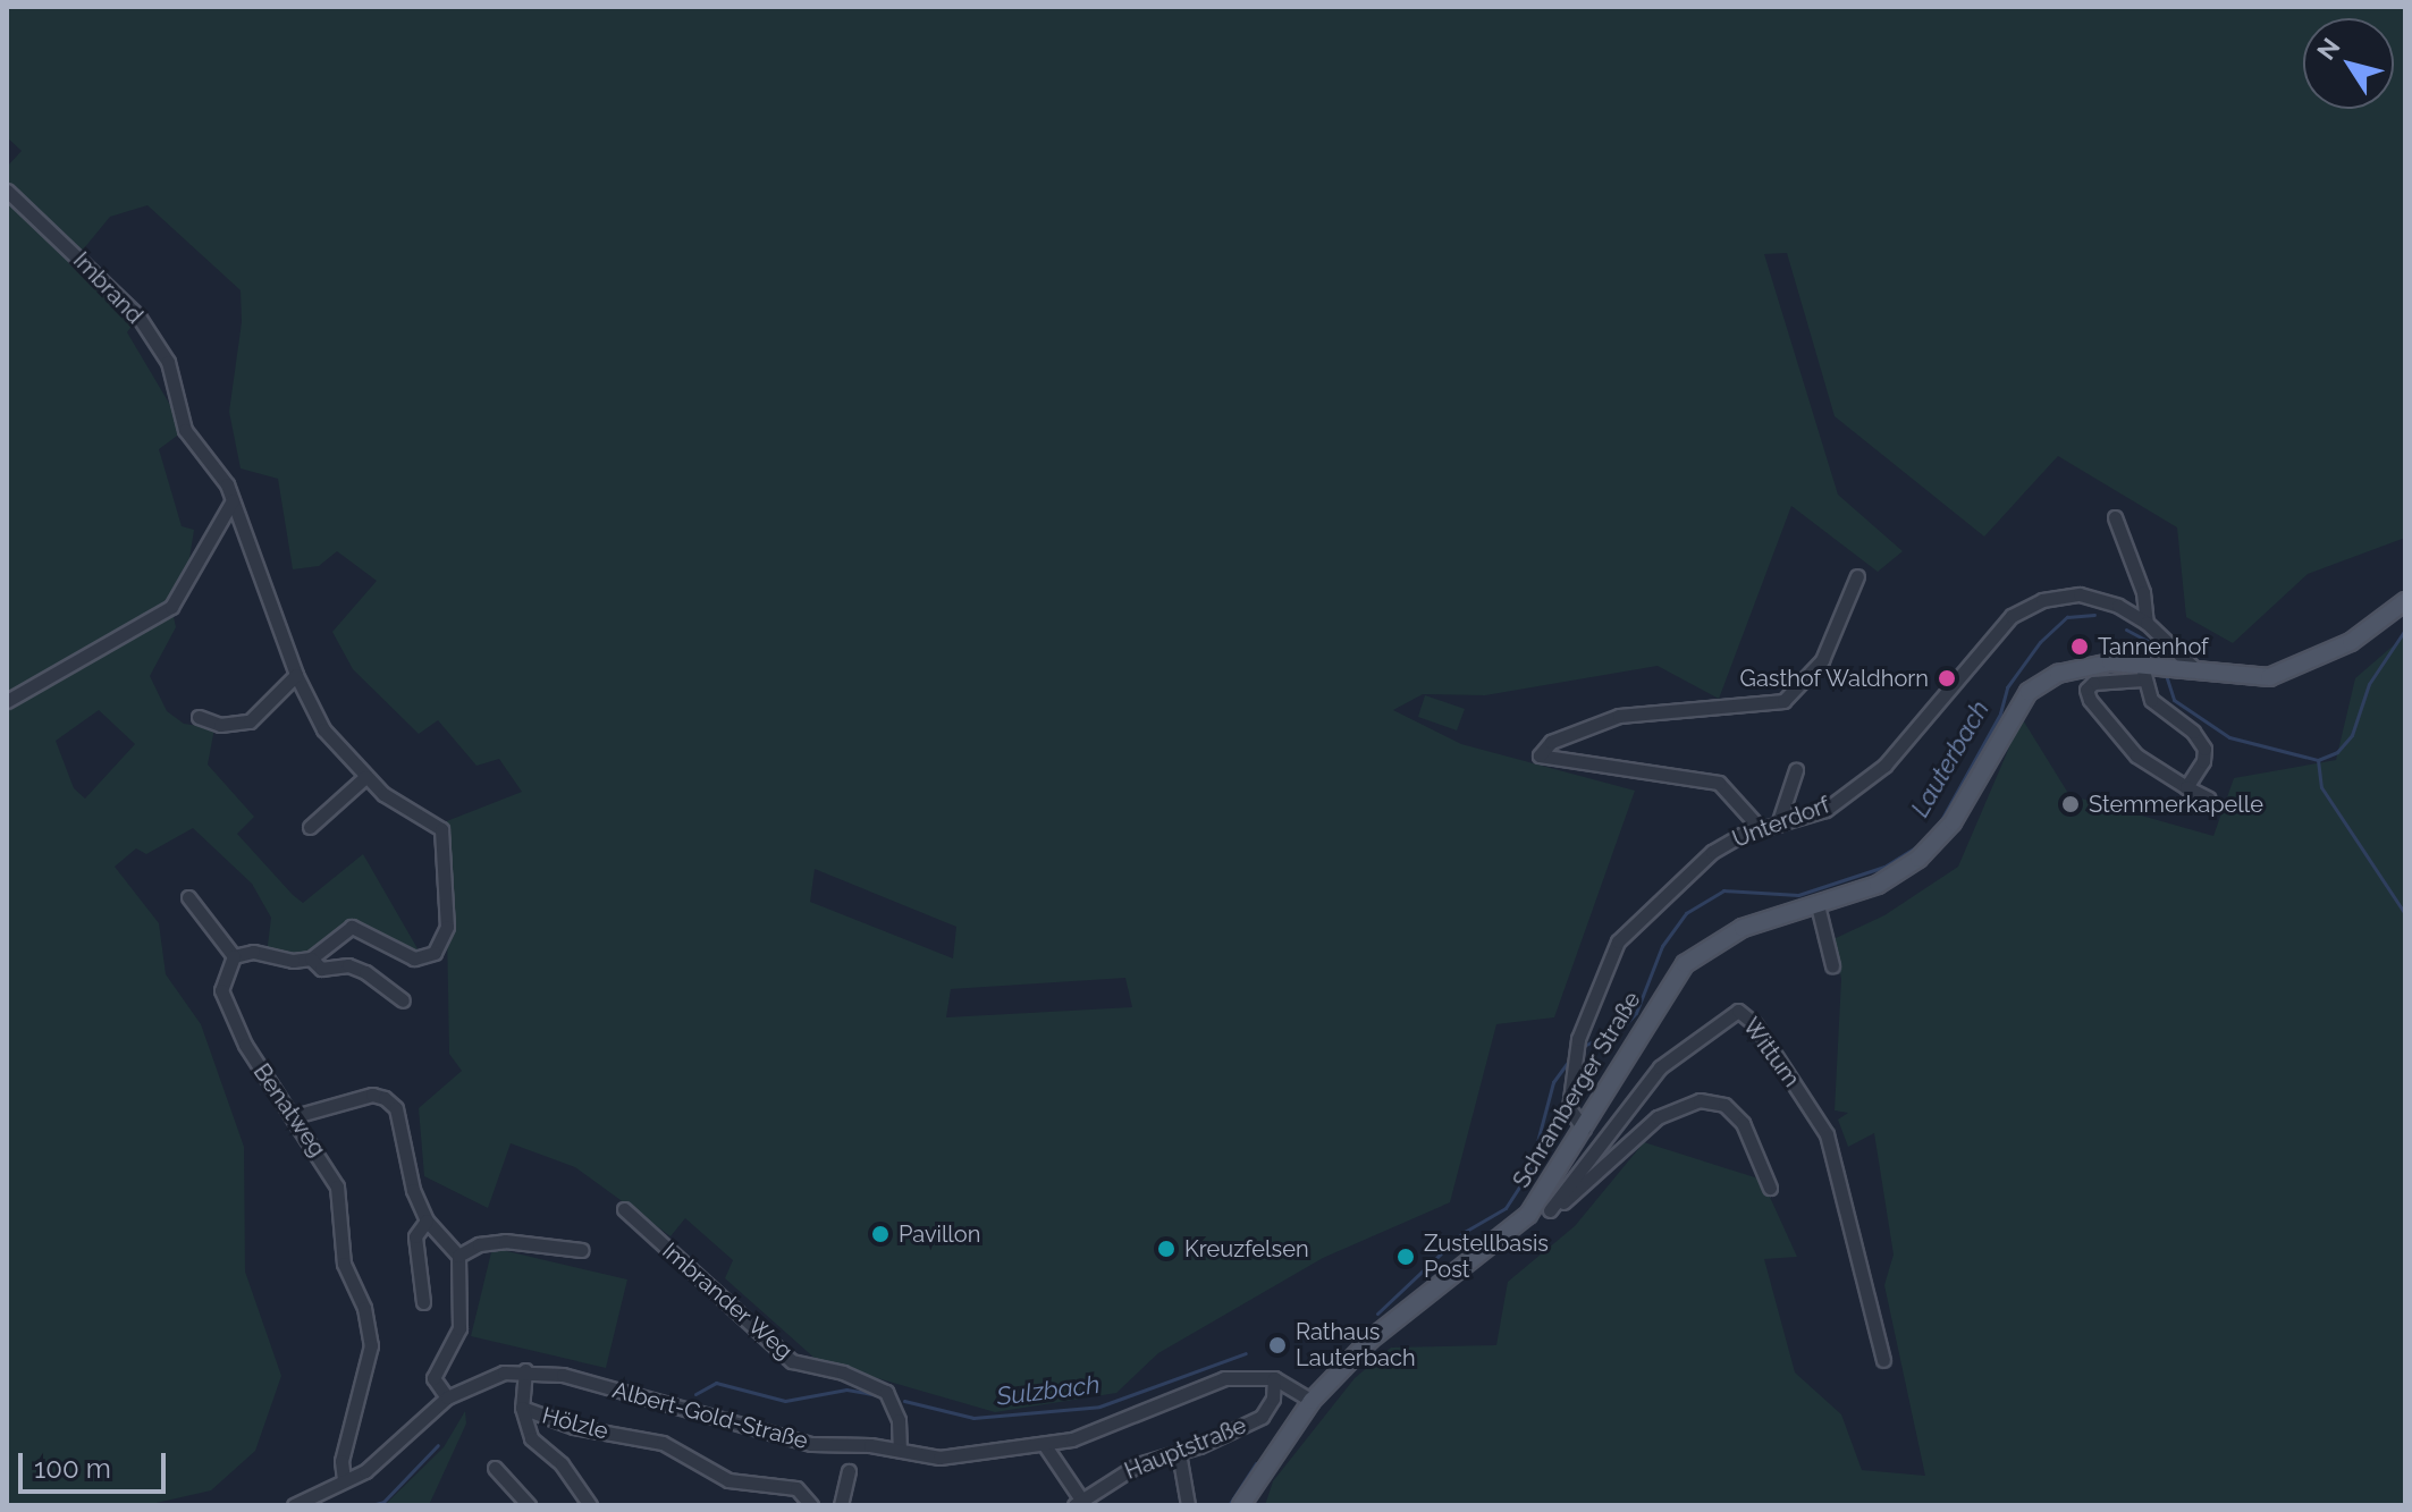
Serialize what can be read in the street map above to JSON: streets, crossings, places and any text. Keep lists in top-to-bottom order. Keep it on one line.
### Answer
{"streets":{"main road":["Schramberger Straße"],"street":["Imbrand","Unterdorf","Wittum","Benatweg","Imbrander Weg","Albert-Gold-Straße","Hölzle","Hauptstraße"]},"crossings":[["Unterdorf","Schramberger Straße"],["Imbrander Weg","Albert-Gold-Straße"],["Albert-Gold-Straße","Hölzle"],["Albert-Gold-Straße","Hauptstraße"]],"water":["Lauterbach","Sulzbach"],"places":["Tannenhof","Gasthof Waldhorn","Stemmerkapelle","Pavillon","Kreuzfelsen","Zustellbasis Post","Rathaus Lauterbach"],"scale_bar":"100 m","north":"top left"}
